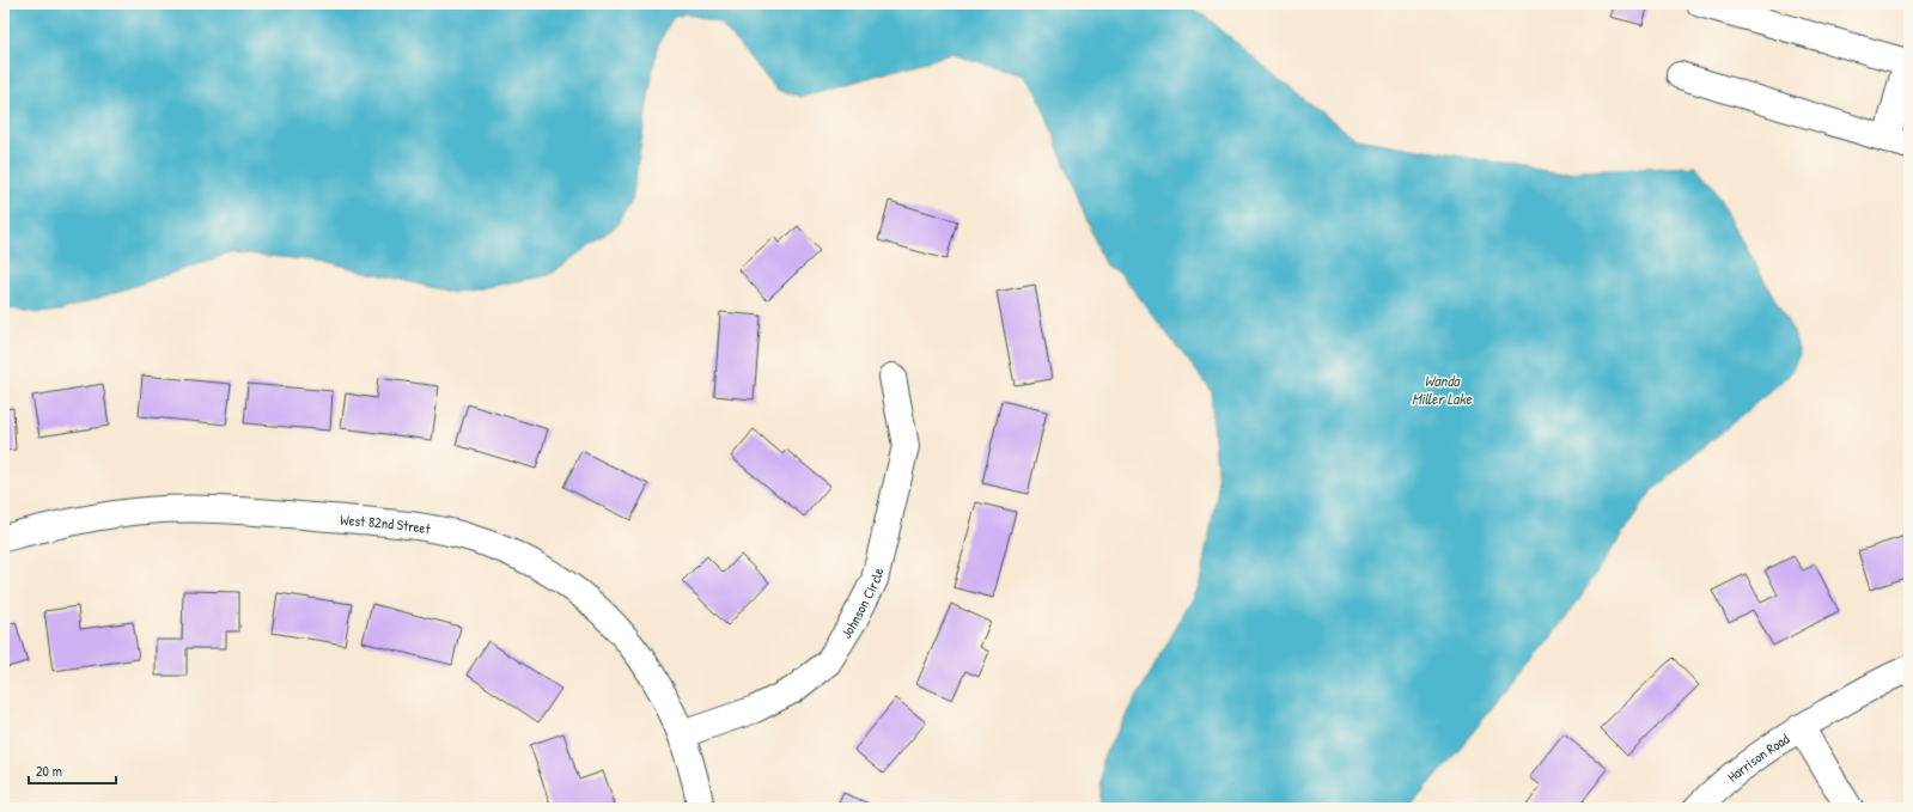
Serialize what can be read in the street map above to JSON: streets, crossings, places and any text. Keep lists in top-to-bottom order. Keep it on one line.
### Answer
{"streets":{"street":["West 82nd Street","Johnson Circle","Harrison Road"]},"crossings":[["West 82nd Street","Johnson Circle"]],"water":["Wanda Miller Lake"],"scale_bar":"20 m"}
